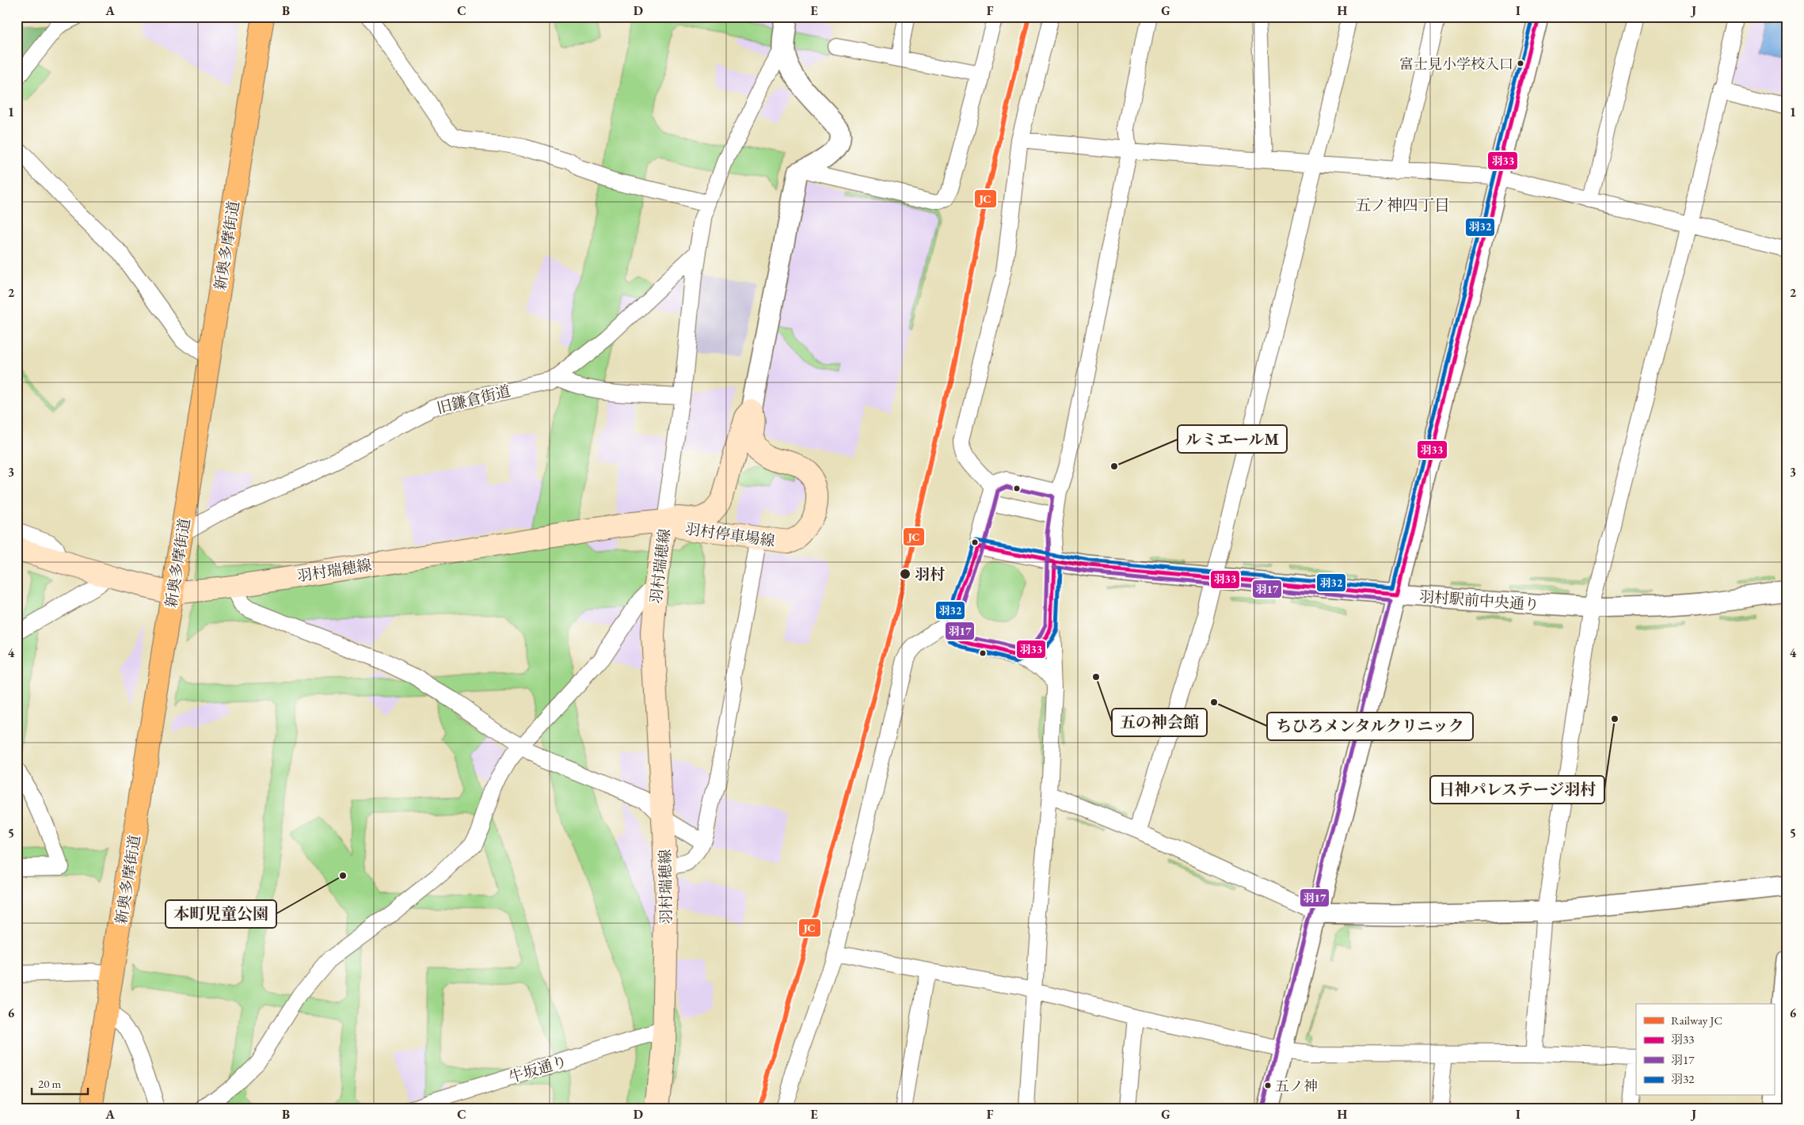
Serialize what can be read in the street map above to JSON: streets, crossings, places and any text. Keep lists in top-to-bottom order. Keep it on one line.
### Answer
{"streets":{"main road":["新奥多摩街道","羽村停車場線","羽村瑞穂線"],"street":["旧鎌倉街道","羽村駅前中央通り","牛坂通り"]},"crossings":[["新奥多摩街道","旧鎌倉街道"],["新奥多摩街道","羽村瑞穂線"],["羽村停車場線","羽村瑞穂線"],["羽村瑞穂線","牛坂通り"]],"districts":["五ノ神四丁目"],"places":["富士見小学校入口","ルミエールM","羽村","五の神会館","ちひろメンタルクリニック","日神パレステージ羽村","本町児童公園","五ノ神"],"lines":["rail line JC","transit line 羽33","transit line 羽32","transit line 羽17"],"legend":["Railway JC","羽33","羽17","羽32"],"scale_bar":"20 m","grid":{"columns":["A","B","C","D","E","F","G","H","I","J"],"rows":["1","2","3","4","5","6"]}}
